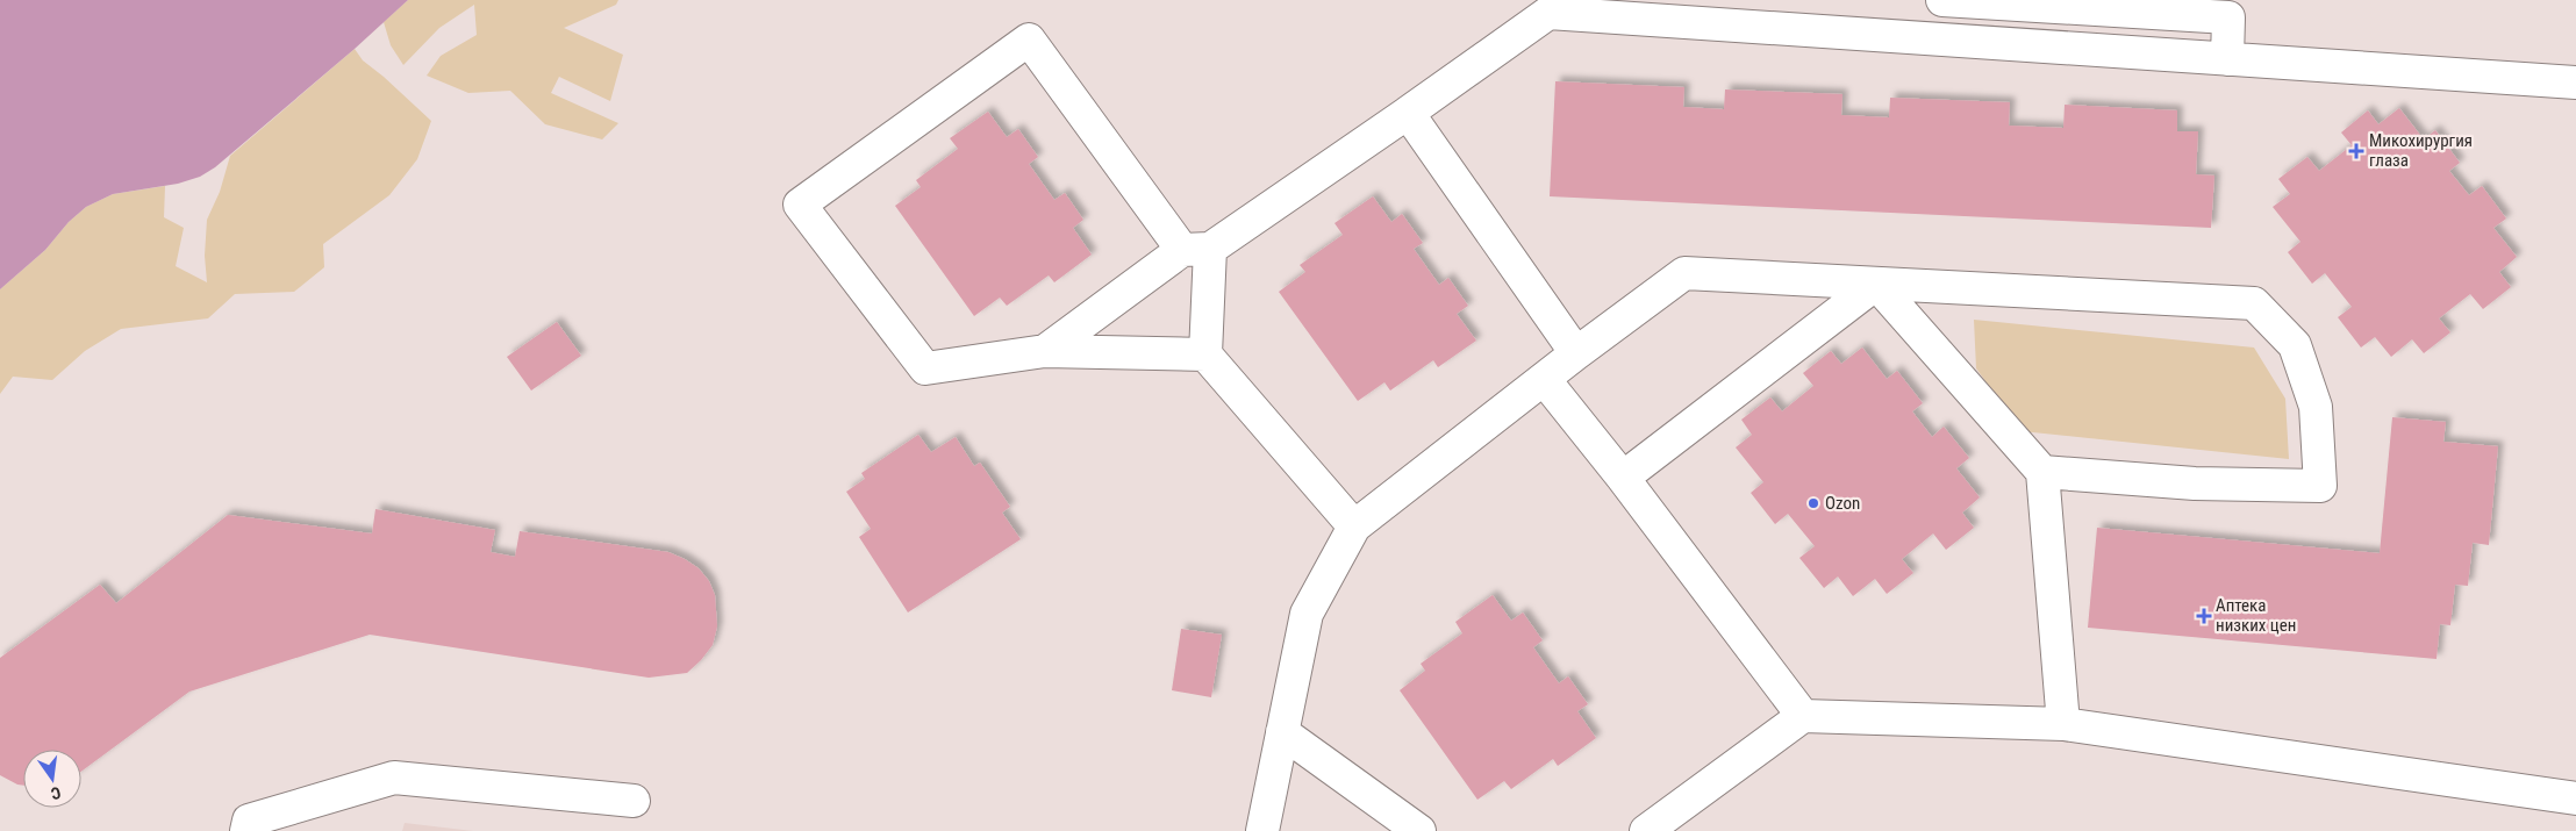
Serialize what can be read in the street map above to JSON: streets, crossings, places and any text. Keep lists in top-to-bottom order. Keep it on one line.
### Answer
{"places":{"health":["Микохирургия глаза","Аптека низких цен"],"other":["Ozon"]},"north":"bottom"}
